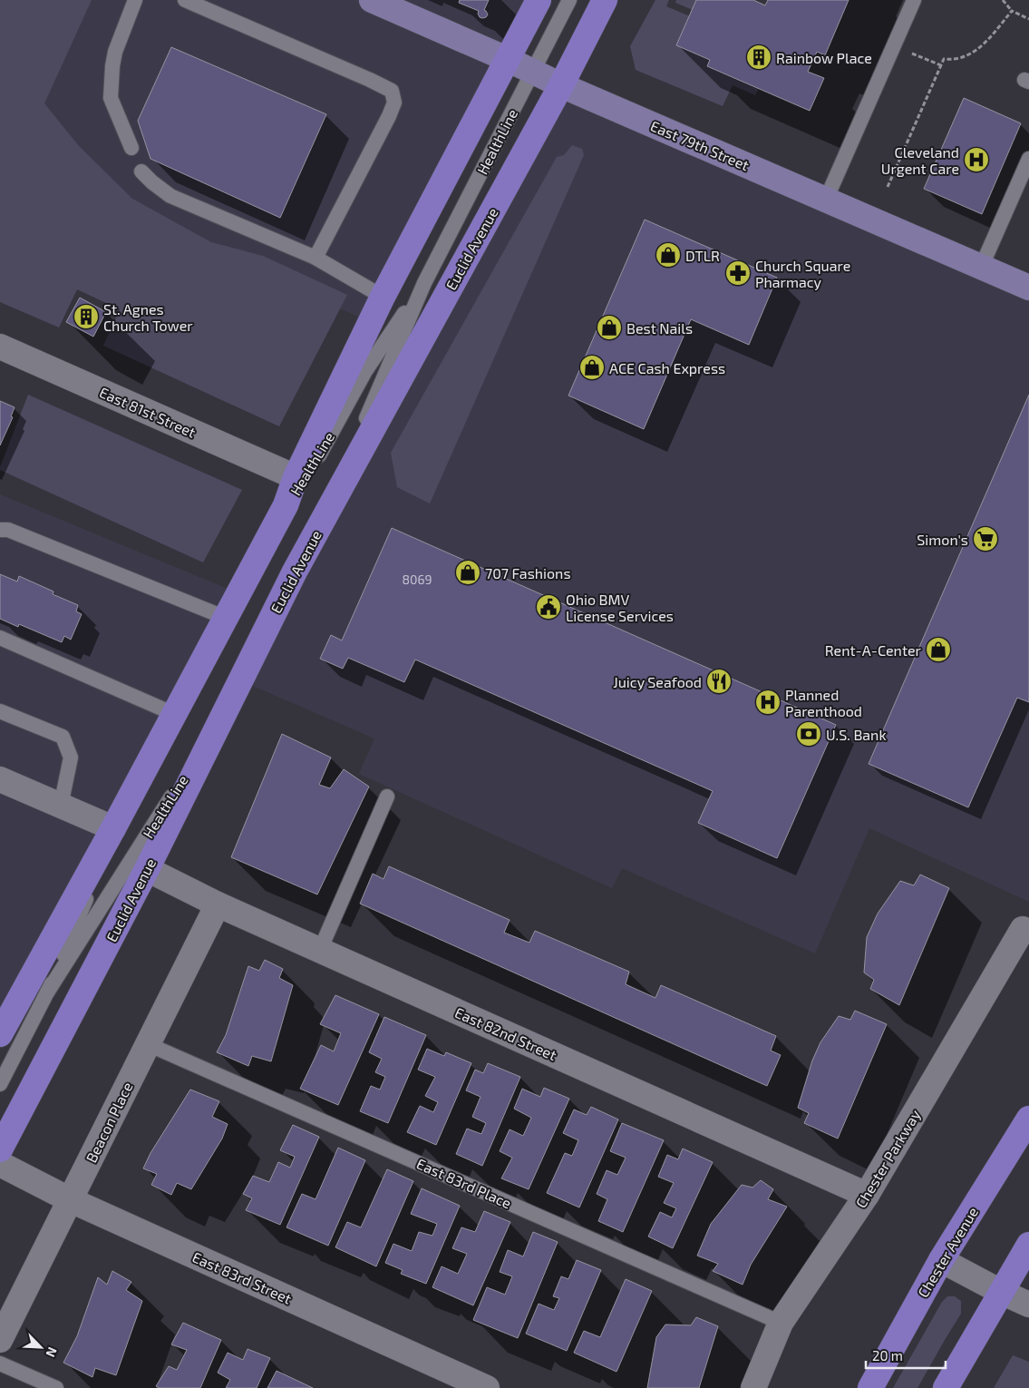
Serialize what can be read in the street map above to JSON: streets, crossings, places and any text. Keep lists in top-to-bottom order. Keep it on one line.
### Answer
{"streets":{"main road":["East 79th Street","Euclid Avenue","Chester Avenue"],"street":["East 81st Street","East 82nd Street","Beacon Place","Chester Parkway","East 83rd Street"],"lane":["HealthLine","East 83rd Place"]},"crossings":[["HealthLine","East 79th Street"],["HealthLine","Euclid Avenue"],["East 79th Street","Euclid Avenue"],["Euclid Avenue","East 82nd Street"],["East 82nd Street","Beacon Place"],["East 82nd Street","Chester Parkway"],["Beacon Place","East 83rd Place"],["Beacon Place","East 83rd Street"],["Chester Parkway","East 83rd Place"]],"places":{"building":["Rainbow Place","St. Agnes Church Tower"],"hospital":["Cleveland Urgent Care","Planned Parenthood"],"shop":["DTLR","Best Nails","ACE Cash Express","707 Fashions","Rent-A-Center"],"pharmacy":["Church Square Pharmacy"],"supermarket":["Simon's"],"public building":["Ohio BMV License Services"],"restaurant":["Juicy Seafood"],"bank":["U.S. Bank"]},"house_numbers":["8069"],"scale_bar":"20 m","north":"bottom right"}
